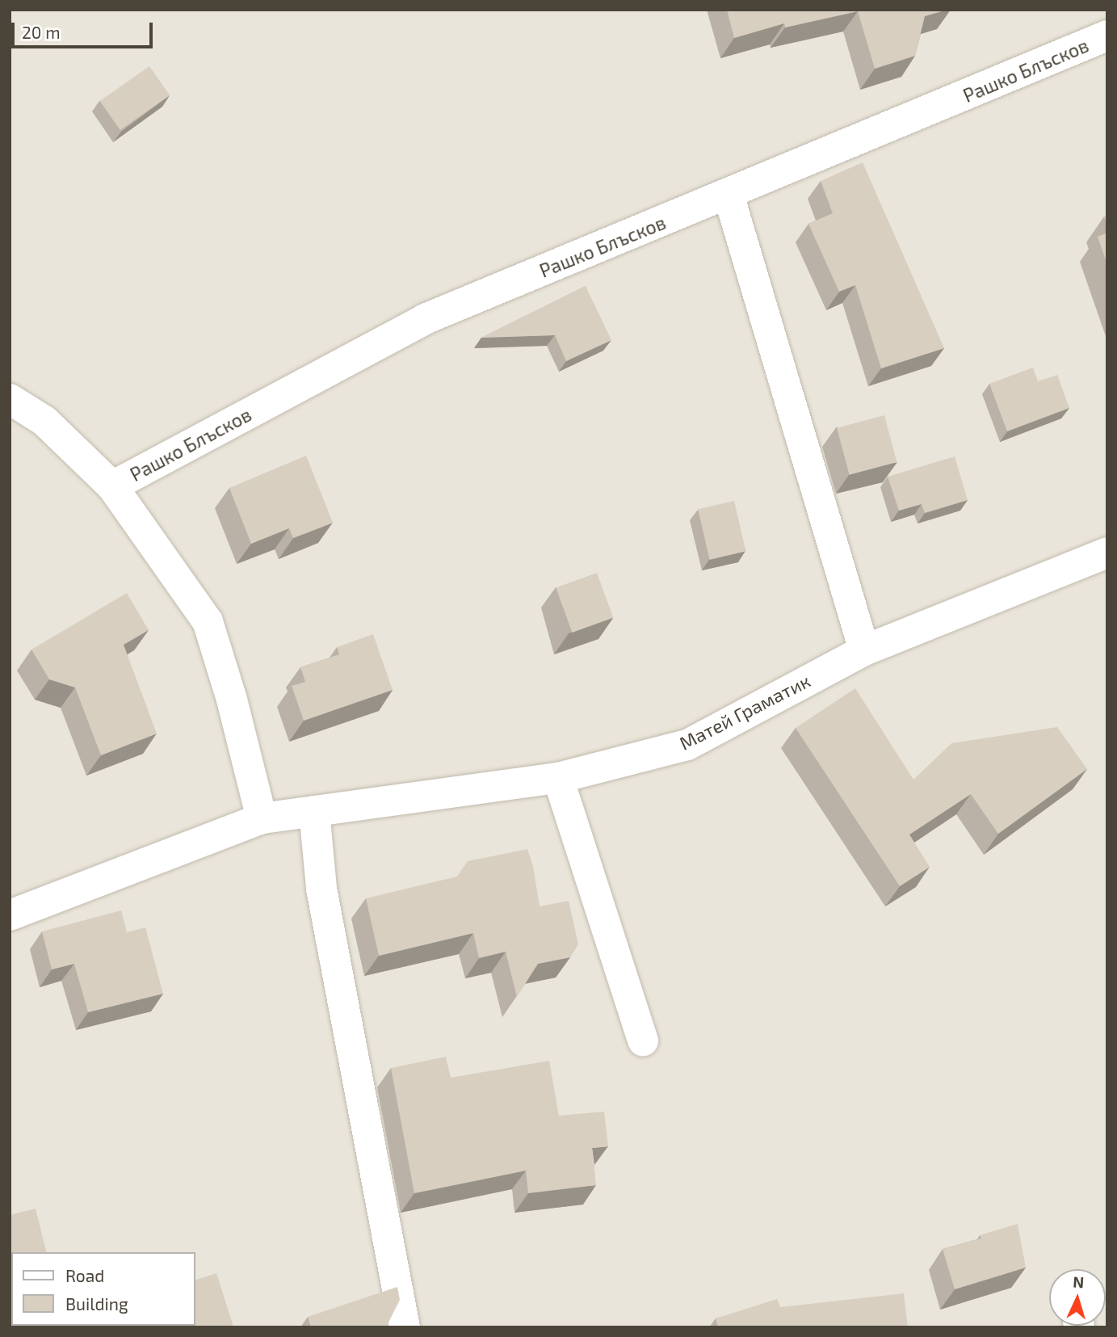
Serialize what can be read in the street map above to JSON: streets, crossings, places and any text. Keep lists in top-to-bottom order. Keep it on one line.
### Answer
{"streets":{"street":["Рашко Блъсков","Матей Граматик"]},"legend":["Road","Building"],"scale_bar":"20 m","north":"top"}
